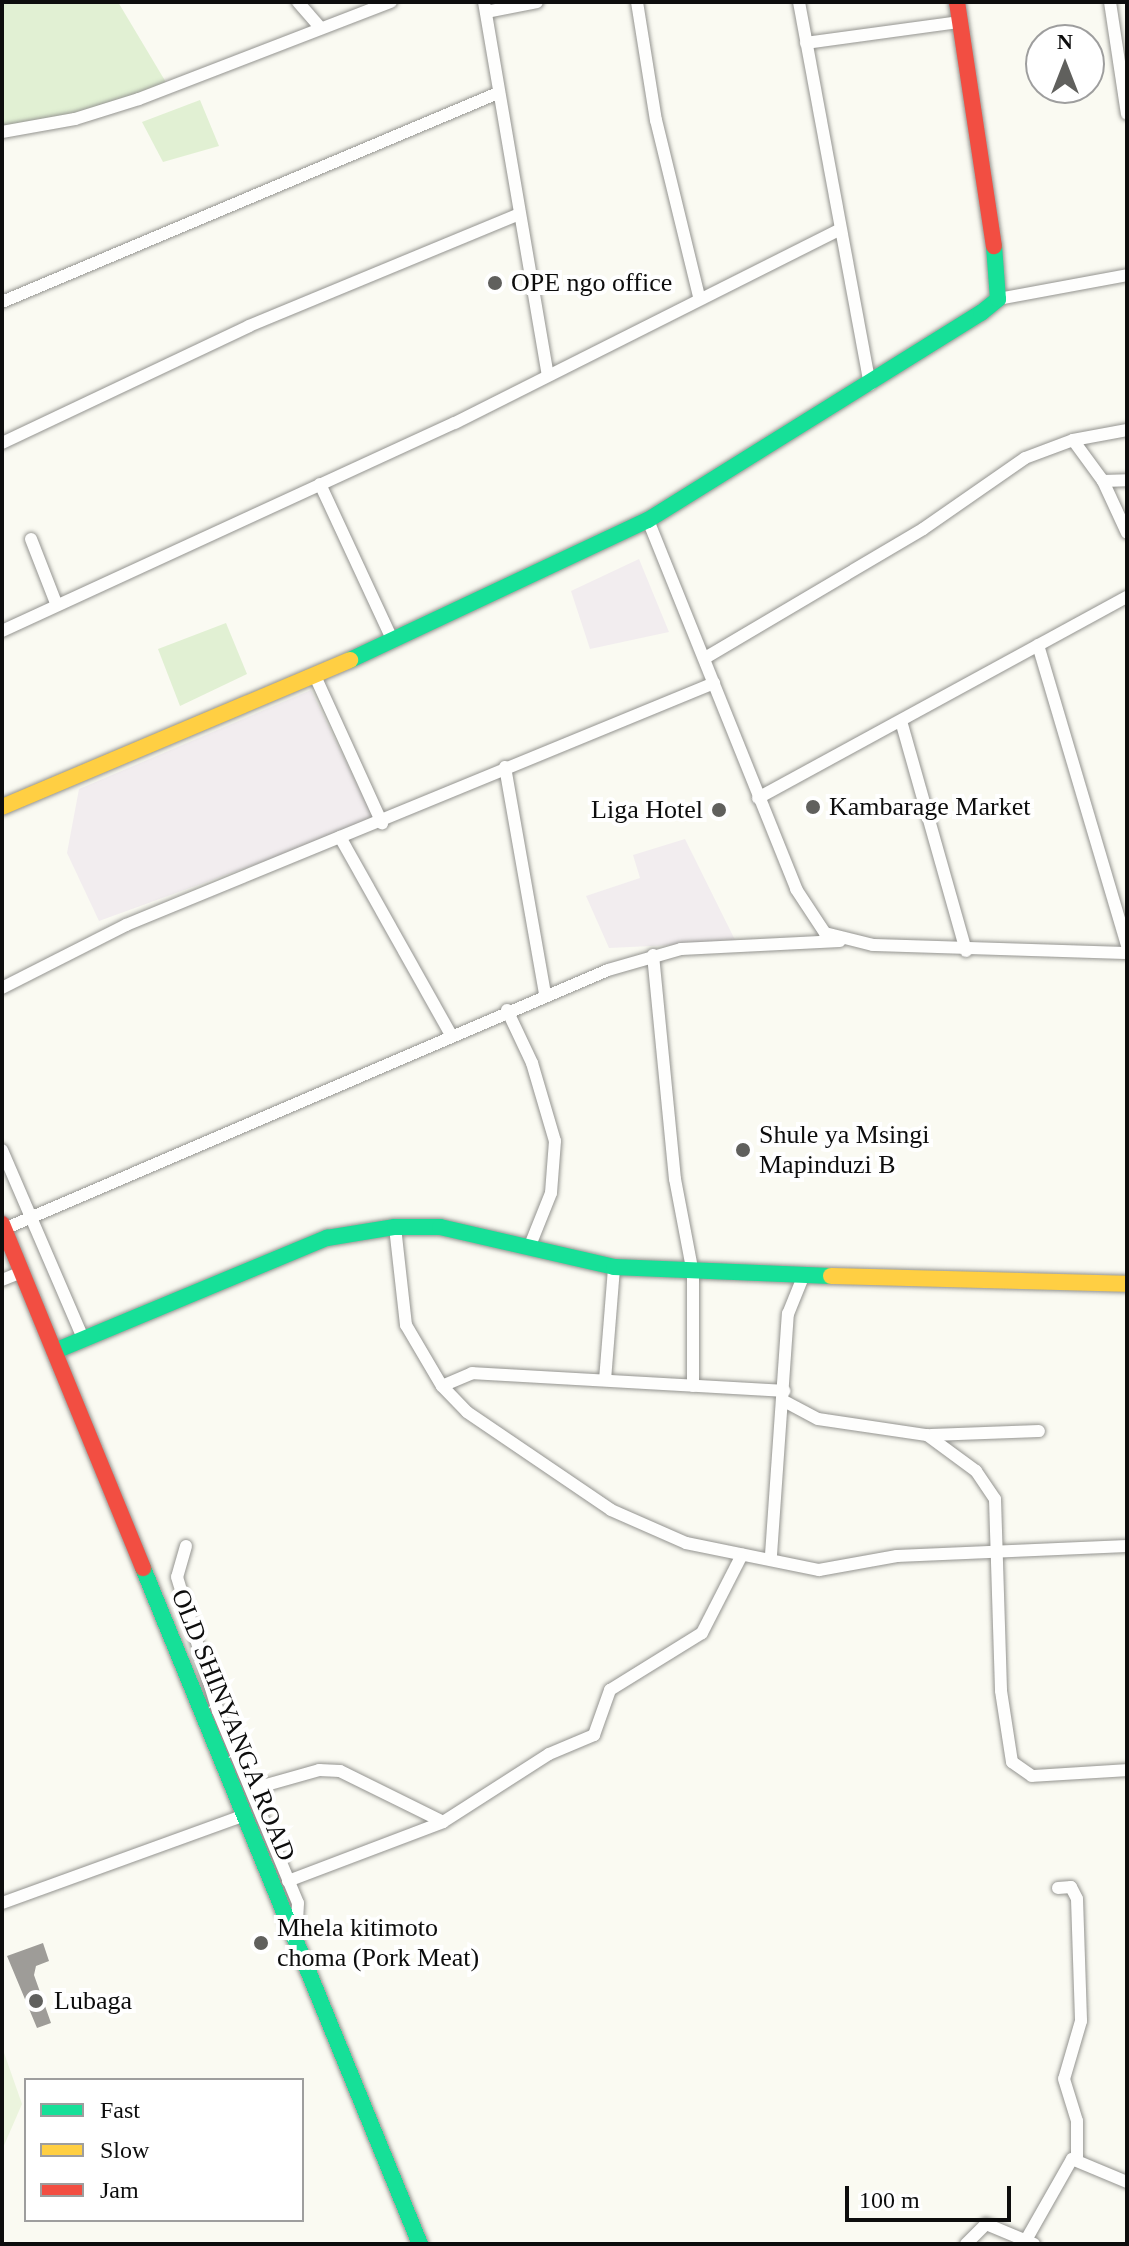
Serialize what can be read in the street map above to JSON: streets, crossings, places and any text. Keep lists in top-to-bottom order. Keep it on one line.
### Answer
{"streets":{"street":["OLD SHINYANGA ROAD"]},"places":["OPE ngo office","Kambarage Market","Liga Hotel","Shule ya Msingi Mapinduzi B","Mhela kitimoto choma (Pork Meat)","Lubaga"],"legend":["Fast","Slow","Jam"],"scale_bar":"100 m","north":"top"}
